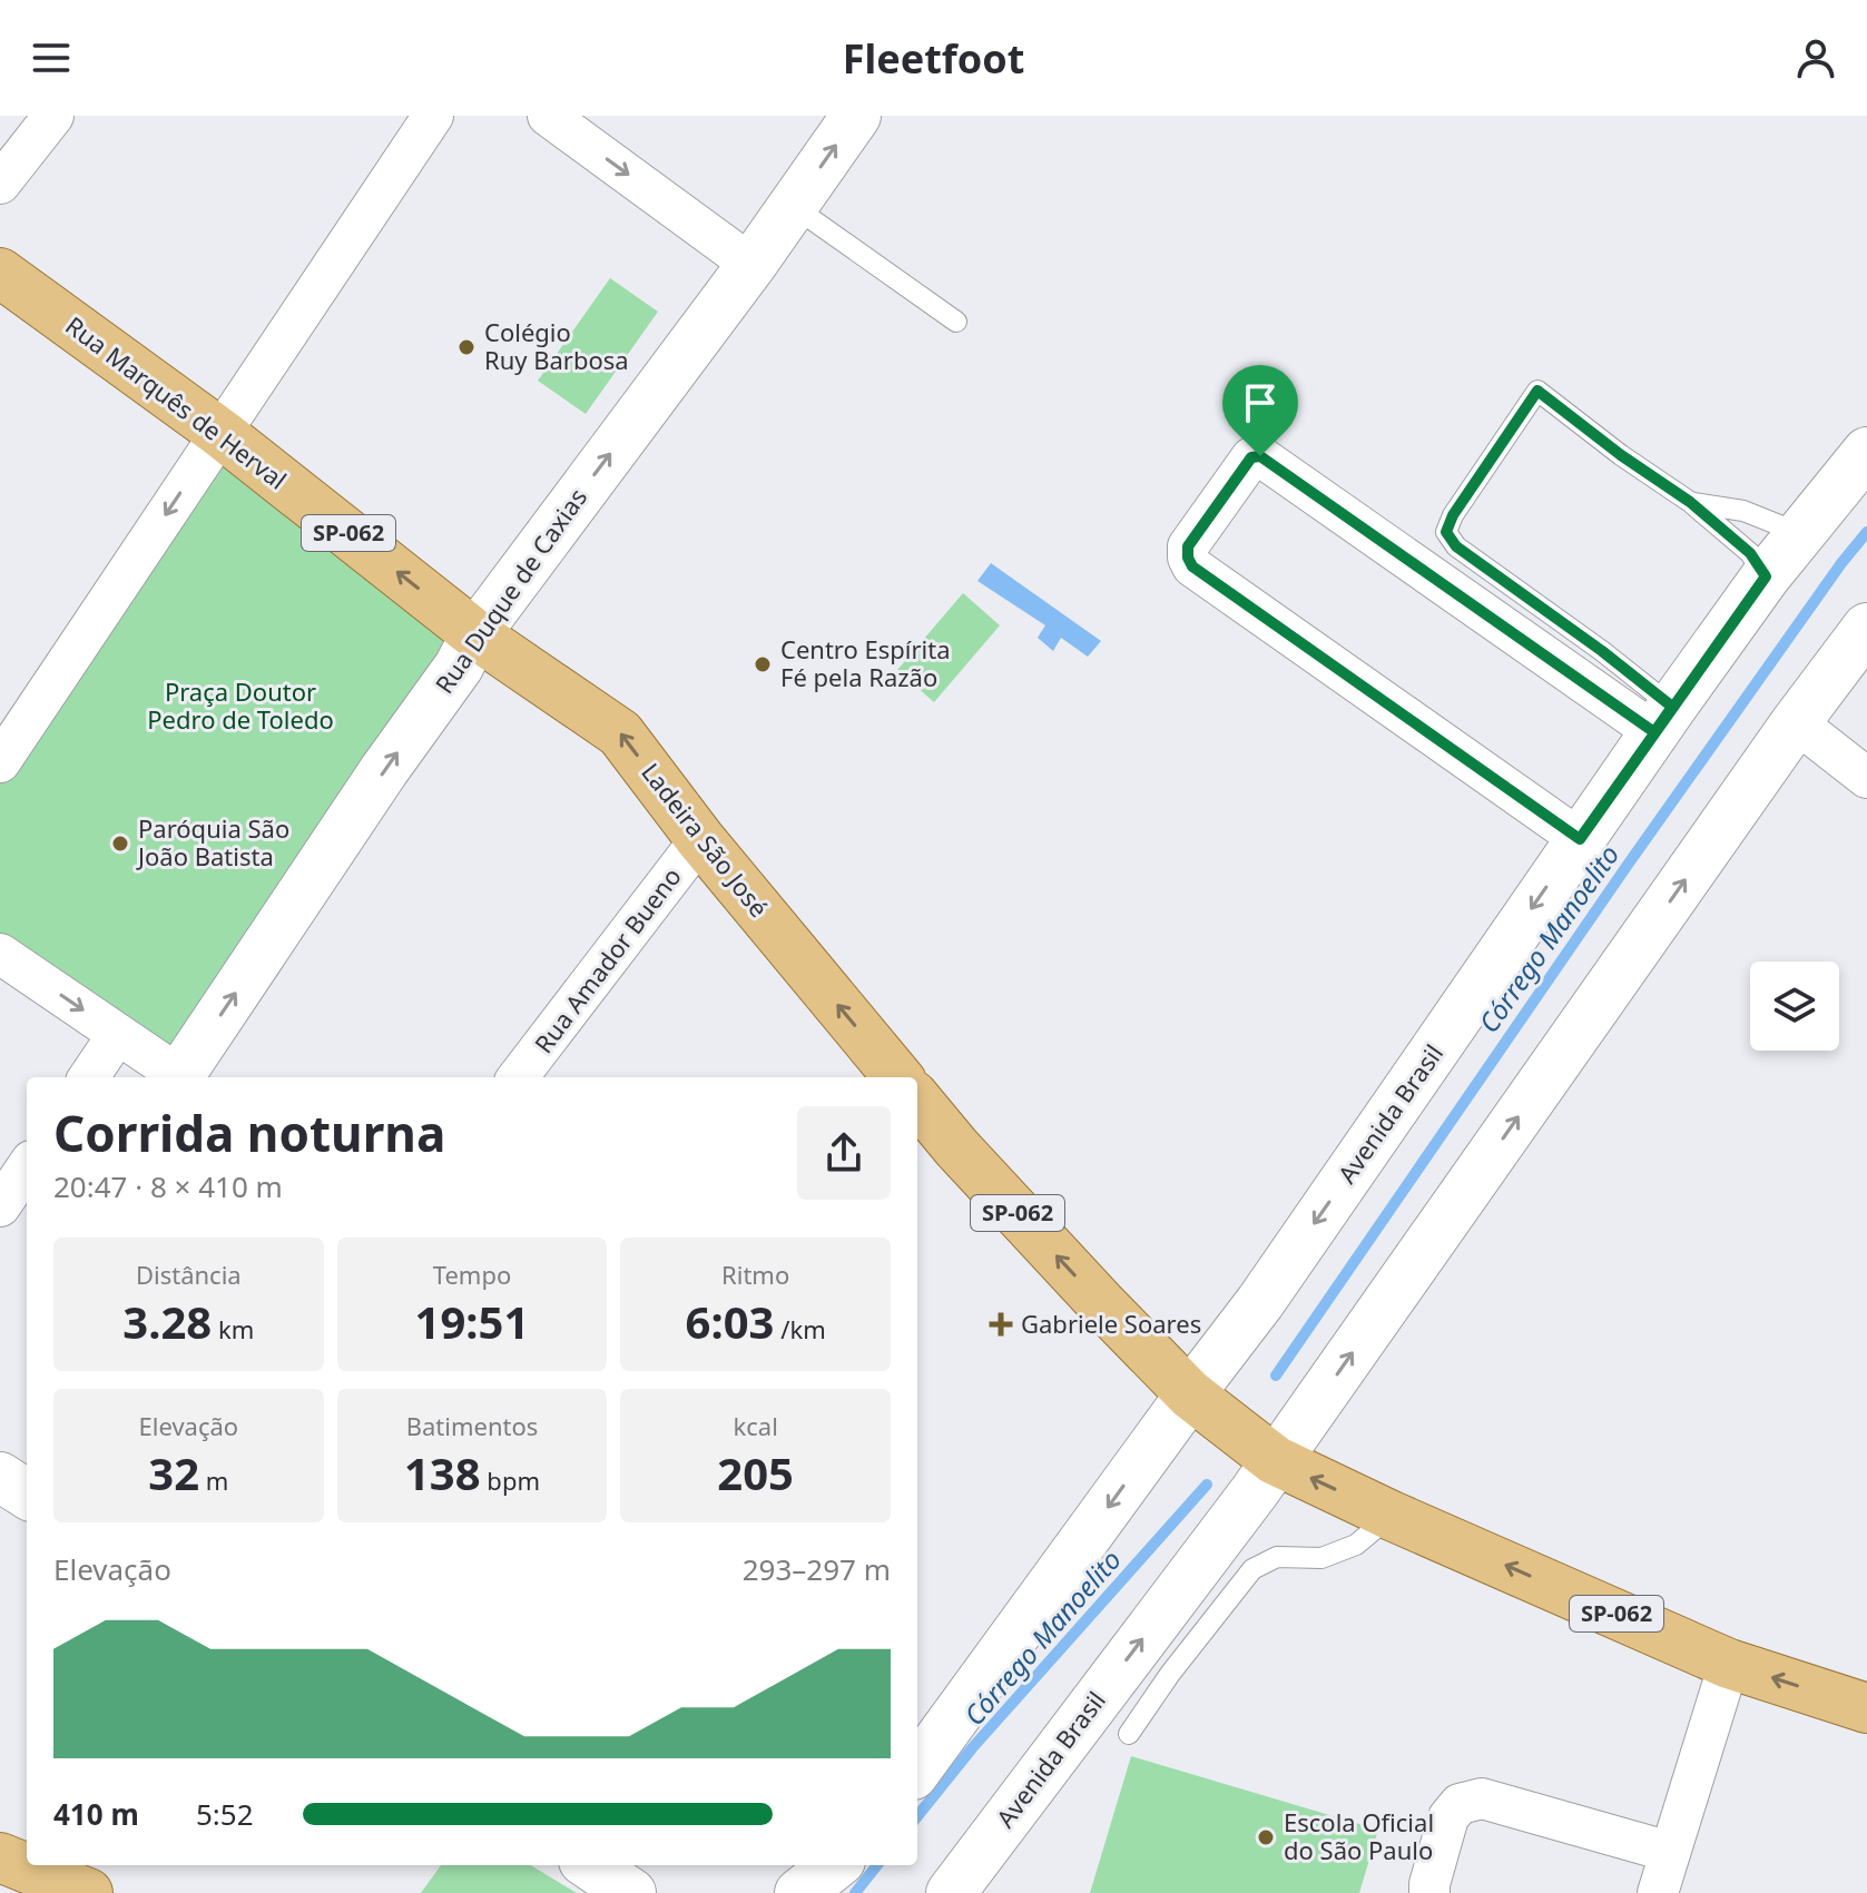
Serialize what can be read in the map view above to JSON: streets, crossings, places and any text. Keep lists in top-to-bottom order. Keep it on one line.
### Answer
{"streets":{"main road":["Rua Marquês de Herval","SP-062","Rua Duque de Caxias","Ladeira São José","Avenida Brasil"],"street":["Rua Amador Bueno"]},"crossings":[["Rua Marquês de Herval","Rua Duque de Caxias"],["Rua Marquês de Herval","Ladeira São José"],["SP-062","Avenida Brasil"],["Rua Duque de Caxias","Ladeira São José"],["Ladeira São José","Rua Amador Bueno"]],"one_way":["Rua Marquês de Herval","Rua Duque de Caxias","Ladeira São José"],"water":["Córrego Manoelito"],"parks":["Praça Doutor Pedro de Toledo"],"places":{"other":["Colégio Ruy Barbosa","Centro Espírita Fé pela Razão","Paróquia São João Batista","Escola Oficial do São Paulo"],"health":["Gabriele Soares"]},"page":{"header":"Fleetfoot","heading":["Corrida noturna","20:47 · 8 × 410 m"],"stats":[["Distância","3.28 km"],["Tempo","19:51"],["Ritmo","6:03 /km"],["Elevação","32 m"],["Batimentos","138 bpm"],["kcal","205"]],"chart":["Elevação","293–297 m"],"list":[{"name":"410 m","note":"5:52"}]}}
